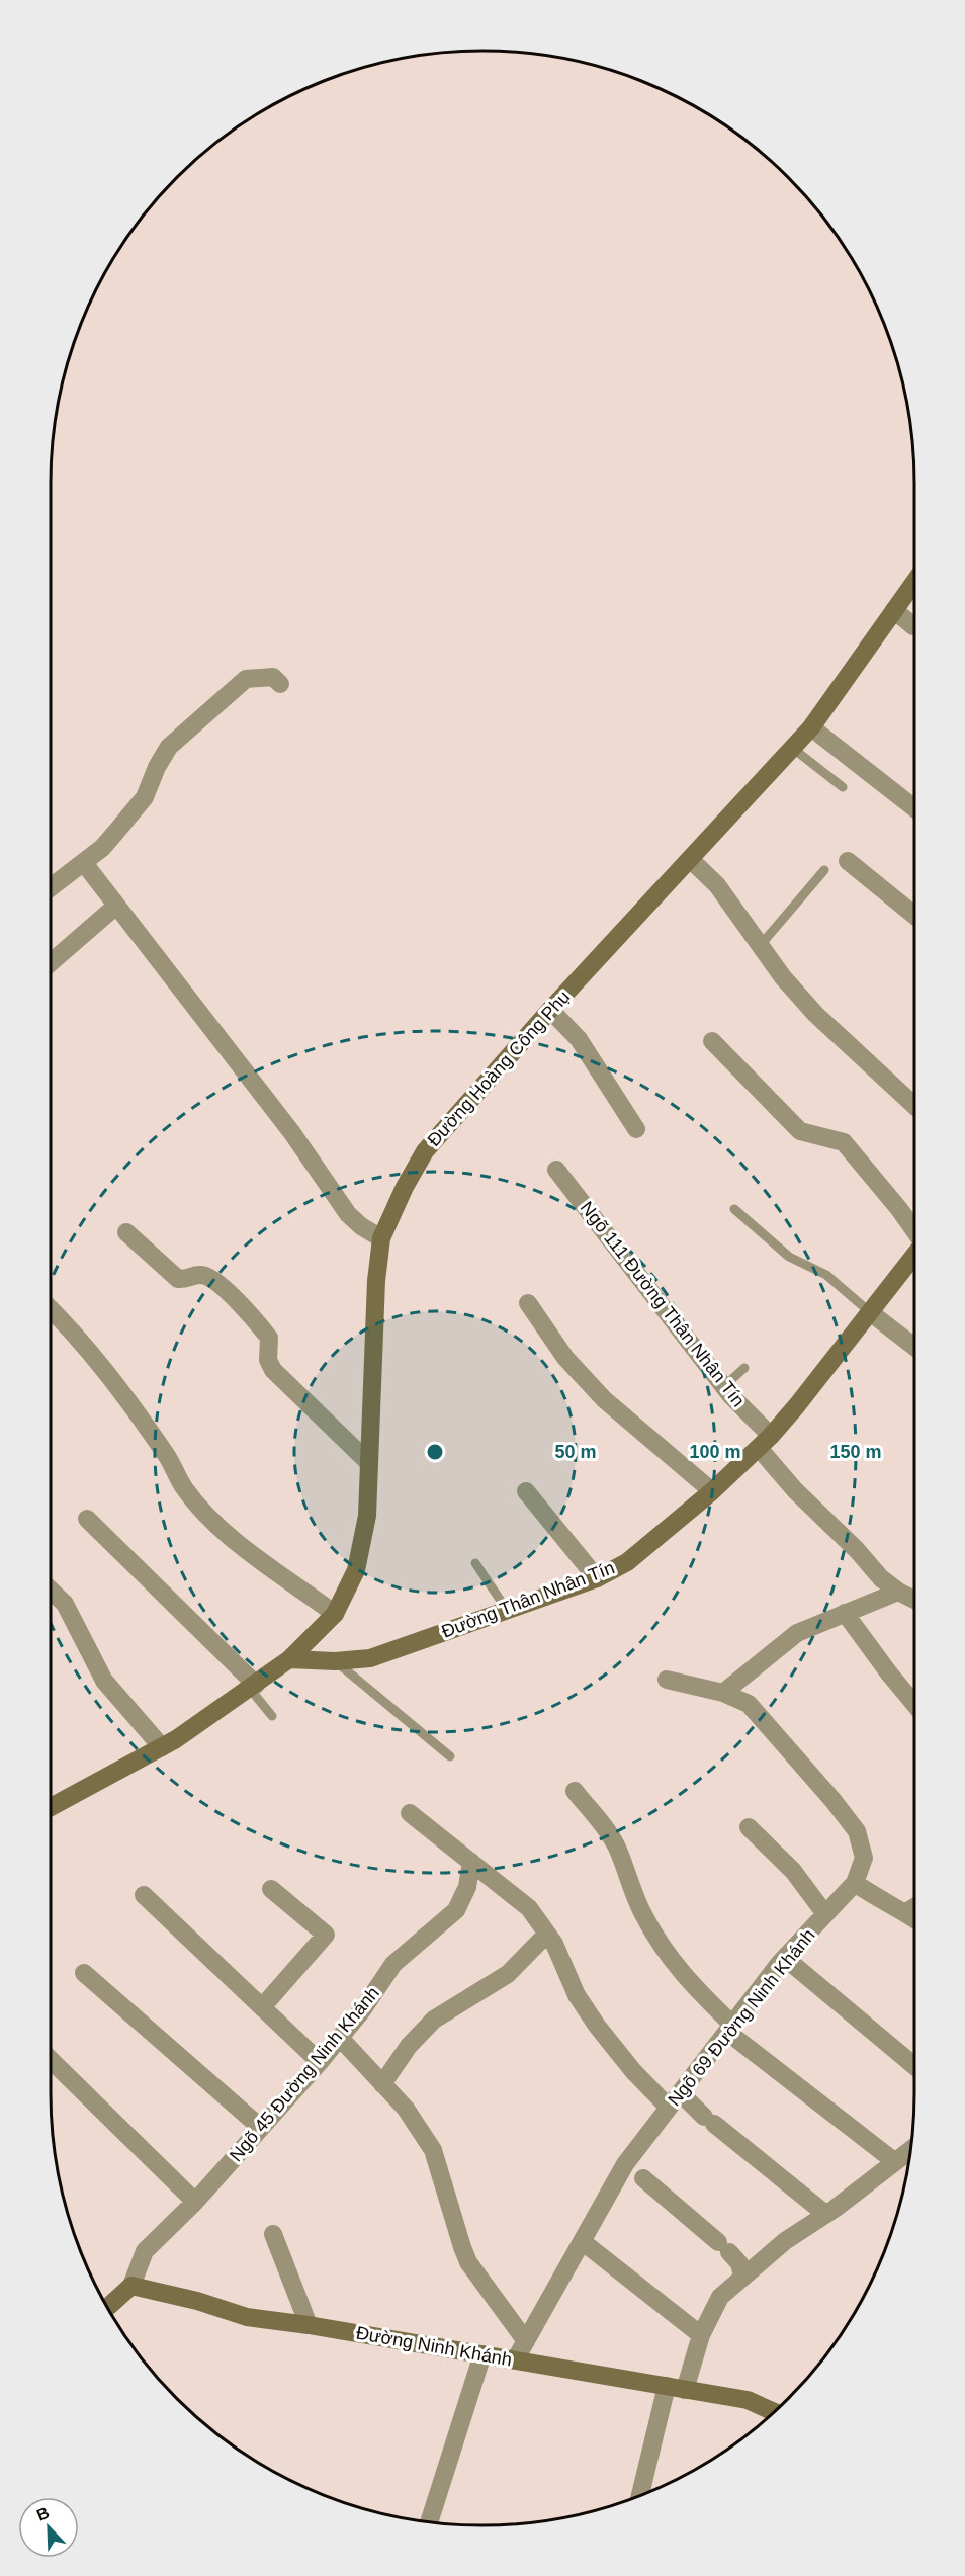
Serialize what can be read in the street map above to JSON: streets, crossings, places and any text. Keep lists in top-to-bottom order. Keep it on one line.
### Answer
{"streets":{"street":["Đường Hoàng Công Phụ","Ngõ 111 Đường Thân Nhân Tín","Đường Thân Nhân Tín","Ngõ 69 Đường Ninh Khánh","Ngõ 45 Đường Ninh Khánh","Đường Ninh Khánh"]},"crossings":[["Đường Hoàng Công Phụ","Đường Thân Nhân Tín"],["Ngõ 111 Đường Thân Nhân Tín","Đường Thân Nhân Tín"],["Ngõ 69 Đường Ninh Khánh","Đường Ninh Khánh"],["Ngõ 45 Đường Ninh Khánh","Đường Ninh Khánh"]],"north":"top left","rings":["50 m","100 m","150 m"]}
